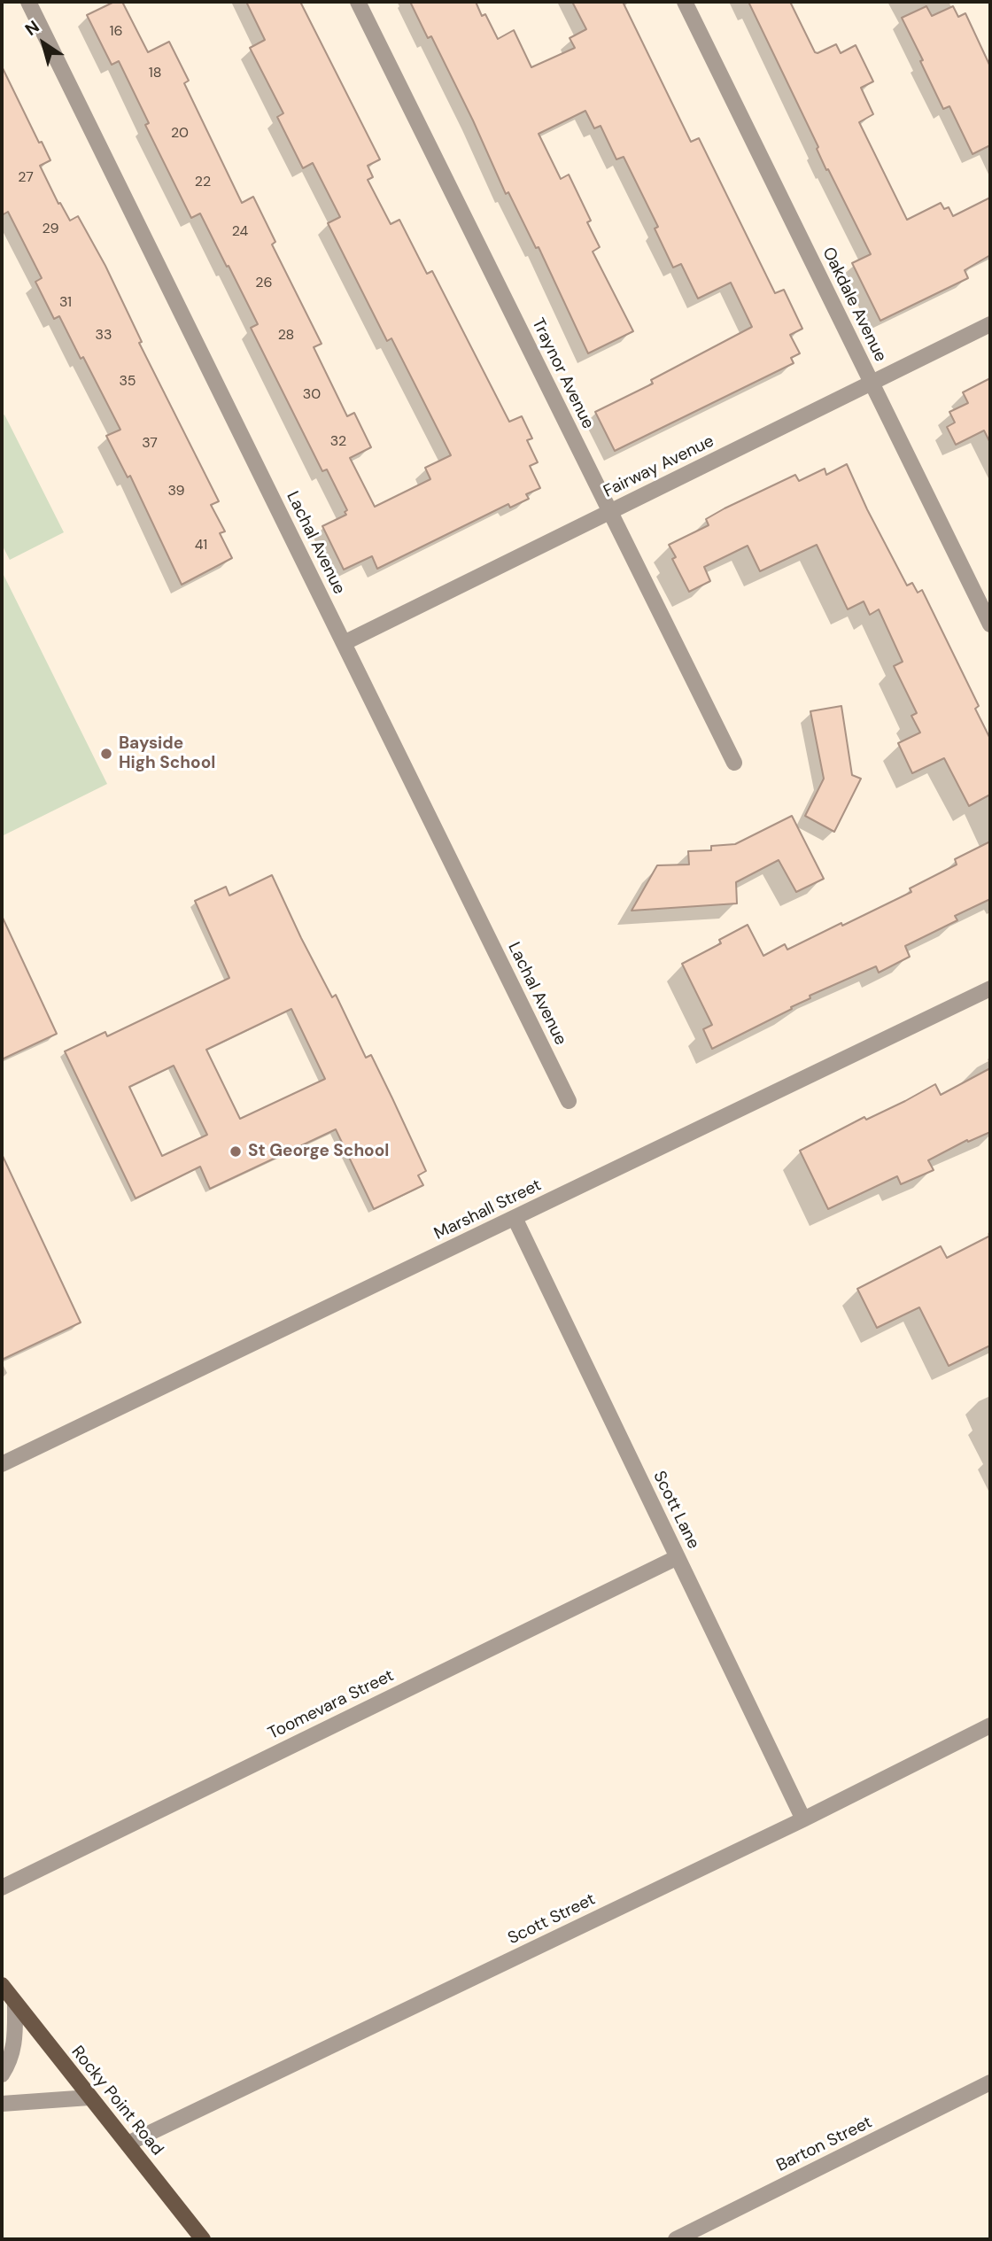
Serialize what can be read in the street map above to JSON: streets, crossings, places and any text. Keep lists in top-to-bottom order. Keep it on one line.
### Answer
{"streets":{"main road":["Rocky Point Road"],"street":["Oakdale Avenue","Traynor Avenue","Fairway Avenue","Lachal Avenue","Marshall Street","Scott Lane","Toomevara Street","Scott Street","Barton Street"]},"crossings":[["Oakdale Avenue","Fairway Avenue"],["Traynor Avenue","Fairway Avenue"],["Fairway Avenue","Lachal Avenue"],["Marshall Street","Scott Lane"],["Scott Lane","Toomevara Street"],["Scott Lane","Scott Street"],["Scott Street","Rocky Point Road"]],"places":["Bayside High School","St George School"],"house_numbers":["16","18","20","27","22","29","24","26","31","33","28","35","30","32","37","39","41"],"north":"top left"}
